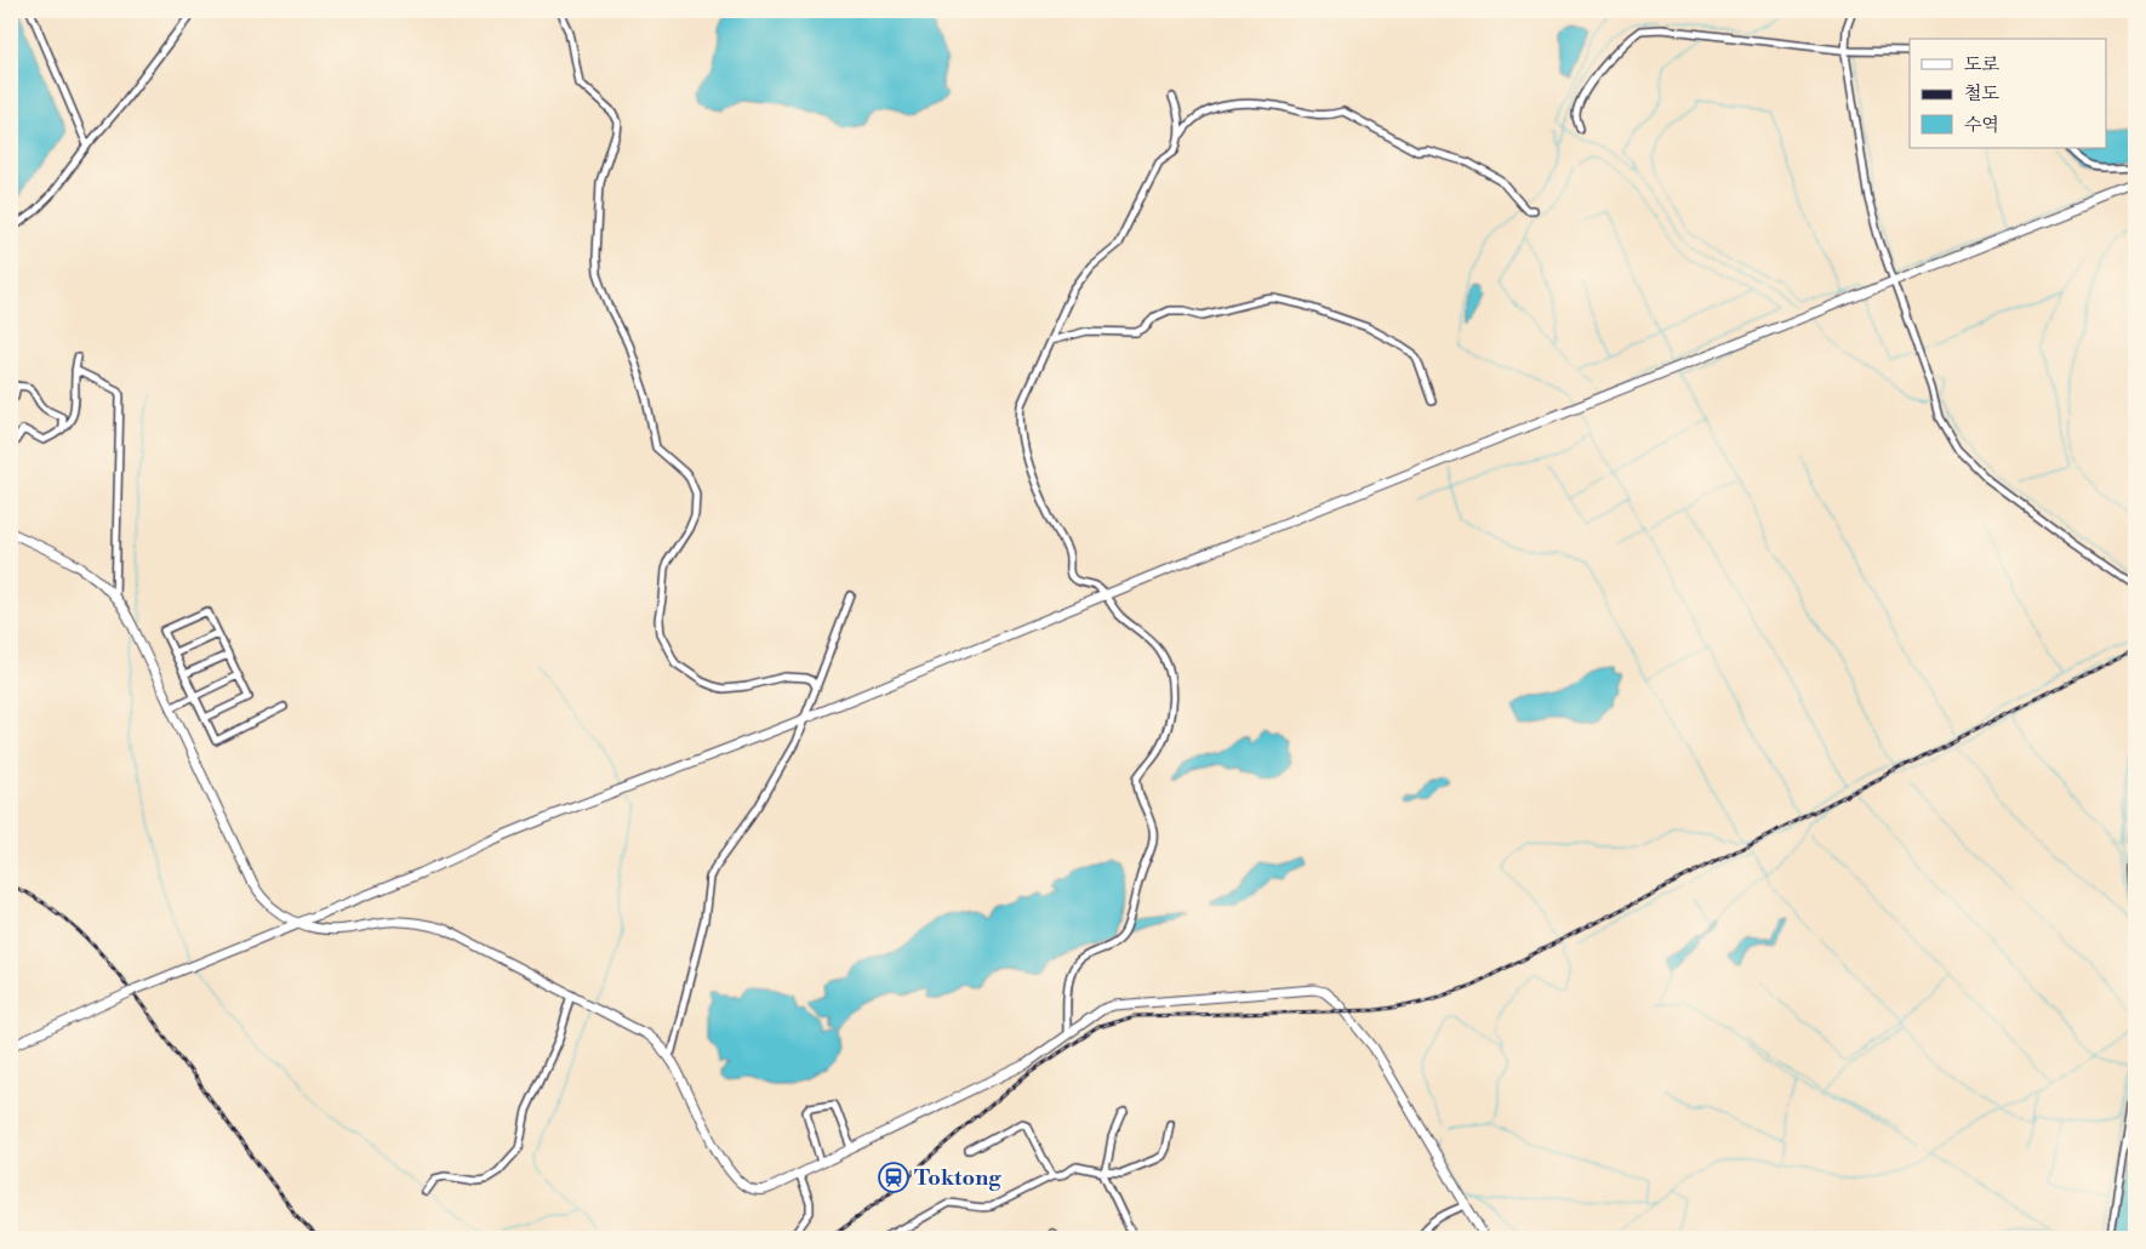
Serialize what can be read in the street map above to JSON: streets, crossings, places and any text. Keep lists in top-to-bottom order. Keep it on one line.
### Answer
{"places":{"station":["Toktong"]},"legend":["도로","철도","수역"]}
